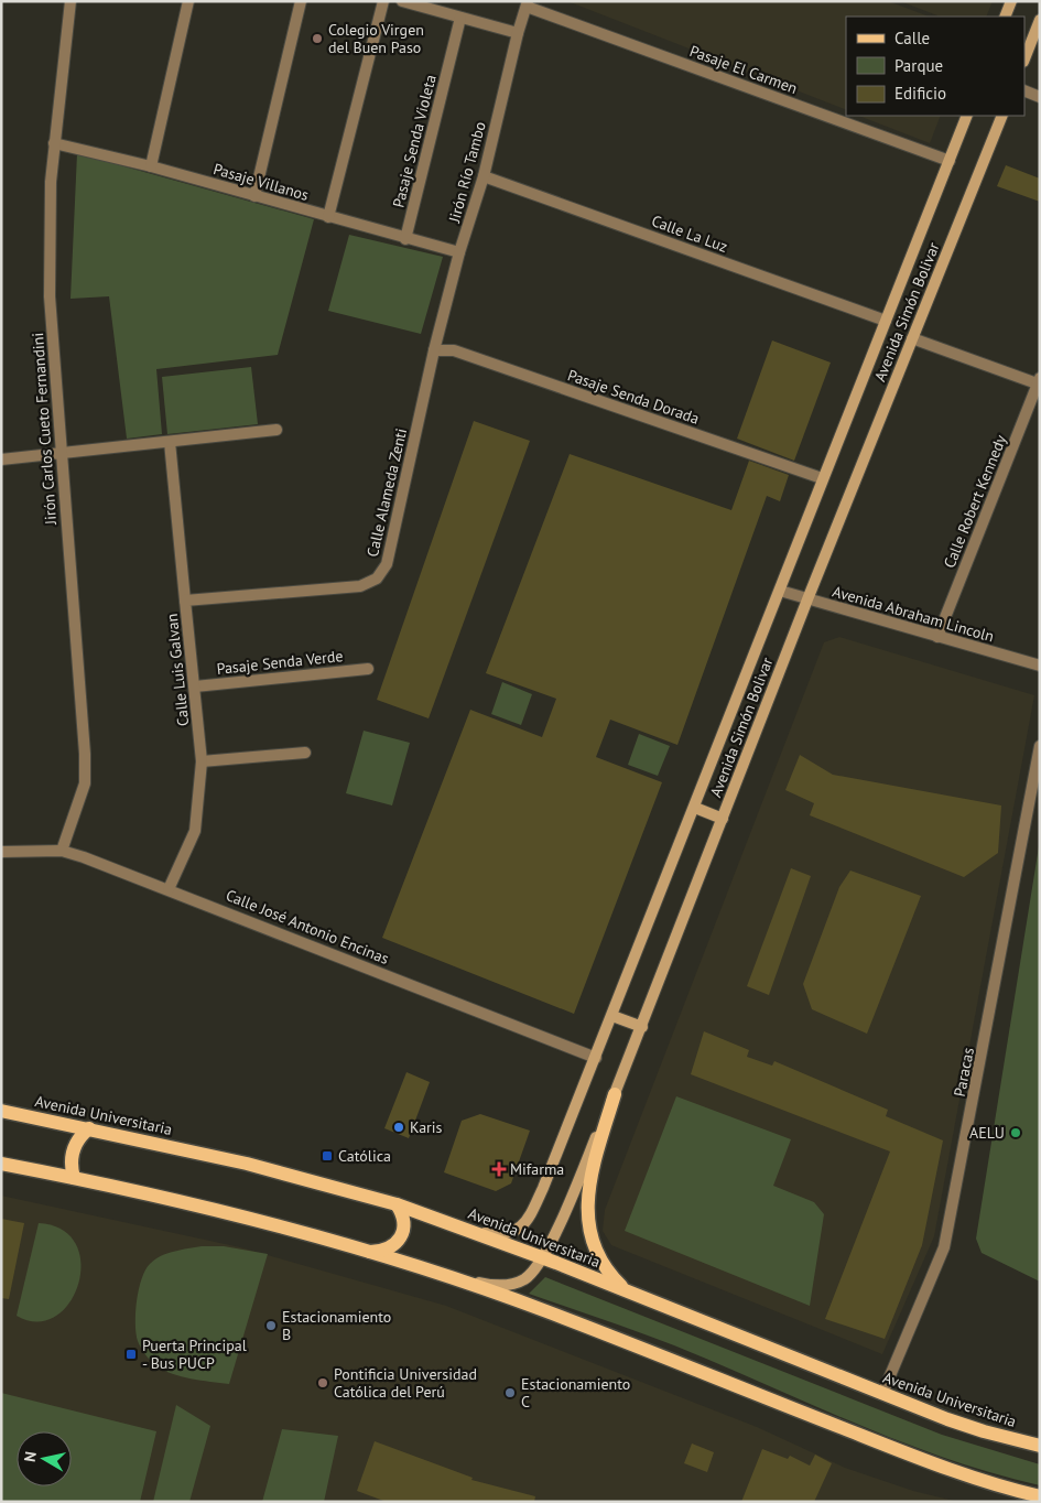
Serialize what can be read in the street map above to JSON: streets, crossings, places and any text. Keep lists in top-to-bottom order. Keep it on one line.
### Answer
{"streets":{"main road":["Avenida Simón Bolivar","Avenida Universitaria"],"street":["Pasaje El Carmen","Pasaje Senda Violeta","Jirón Río Tambo","Pasaje Villanos","Calle La Luz","Pasaje Senda Dorada","Jirón Carlos Cueto Fernandini","Calle Alameda Zenti","Calle Robert Kennedy","Avenida Abraham Lincoln","Pasaje Senda Verde","Calle Luis Galvan","Calle José Antonio Encinas","Paracas"]},"crossings":[["Pasaje El Carmen","Jirón Río Tambo"],["Pasaje El Carmen","Avenida Simón Bolivar"],["Pasaje Senda Violeta","Pasaje Villanos"],["Jirón Río Tambo","Pasaje Villanos"],["Jirón Río Tambo","Calle La Luz"],["Jirón Río Tambo","Pasaje Senda Dorada"],["Jirón Río Tambo","Calle Alameda Zenti"],["Pasaje Villanos","Jirón Carlos Cueto Fernandini"],["Calle La Luz","Avenida Simón Bolivar"],["Avenida Simón Bolivar","Pasaje Senda Dorada"],["Avenida Simón Bolivar","Avenida Abraham Lincoln"],["Avenida Simón Bolivar","Calle José Antonio Encinas"],["Avenida Simón Bolivar","Avenida Universitaria"],["Pasaje Senda Dorada","Calle Alameda Zenti"],["Jirón Carlos Cueto Fernandini","Calle José Antonio Encinas"],["Calle Alameda Zenti","Calle Luis Galvan"],["Calle Robert Kennedy","Avenida Abraham Lincoln"],["Pasaje Senda Verde","Calle Luis Galvan"],["Calle Luis Galvan","Calle José Antonio Encinas"],["Paracas","Avenida Universitaria"]],"places":{"other":["Colegio Virgen del Buen Paso","Karis","AELU","Estacionamiento B","Pontificia Universidad Católica del Perú","Estacionamiento C"],"transit":["Católica","Puerta Principal - Bus PUCP"],"health":["Mifarma"]},"legend":["Calle","Parque","Edificio"],"north":"left"}
